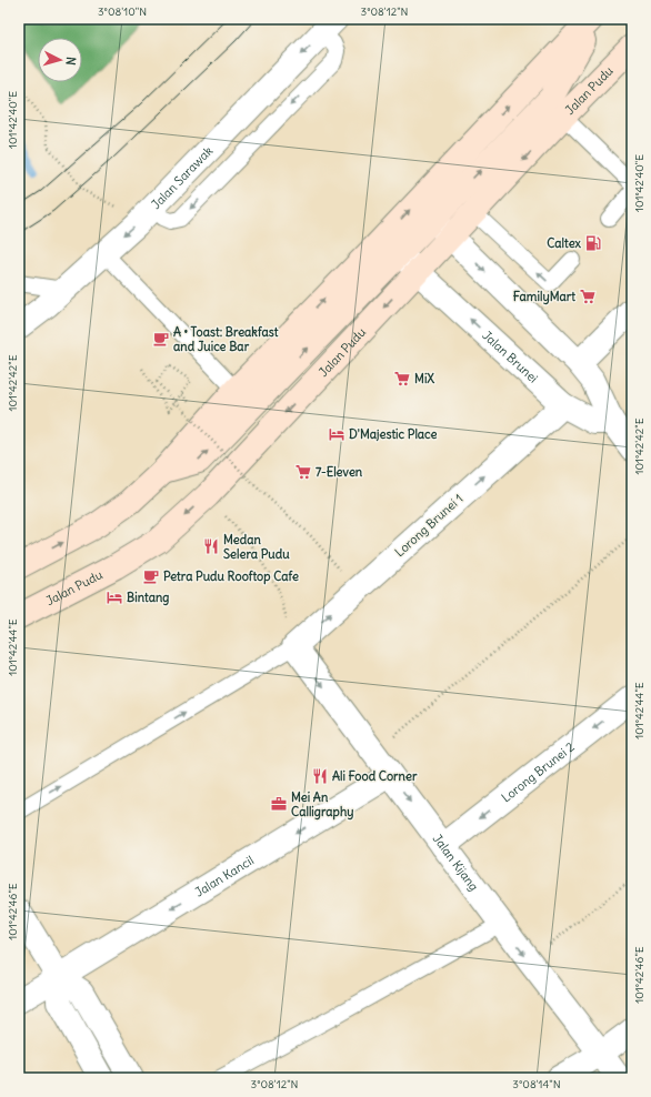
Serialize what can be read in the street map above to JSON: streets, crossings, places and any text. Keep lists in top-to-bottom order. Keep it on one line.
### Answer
{"streets":{"main road":["Jalan Pudu"],"street":["Jalan Sarawak","Jalan Brunei","Lorong Brunei 1","Lorong Brunei 2","Jalan Kijang","Jalan Kancil"]},"crossings":[["Jalan Pudu","Jalan Brunei"],["Jalan Brunei","Lorong Brunei 1"],["Lorong Brunei 1","Jalan Kijang"],["Lorong Brunei 2","Jalan Kijang"],["Jalan Kijang","Jalan Kancil"]],"one_way":["Jalan Sarawak","Lorong Brunei 1","Lorong Brunei 2","Jalan Kijang","Jalan Kancil"],"places":{"fuel station":["Caltex"],"supermarket":["FamilyMart","MiX","7-Eleven"],"cafe":["A • Toast: Breakfast and Juice Bar","Petra Pudu Rooftop Cafe"],"hotel":["D'Majestic Place","Bintang"],"restaurant":["Medan Selera Pudu","Ali Food Corner"],"office":["Mei An Calligraphy"]},"north":"right","coordinates":["3°08'10\"N","3°08'12\"N","101°42'40\"E","101°42'42\"E","101°42'44\"E","101°42'46\"E","3°08'14\"N"]}
